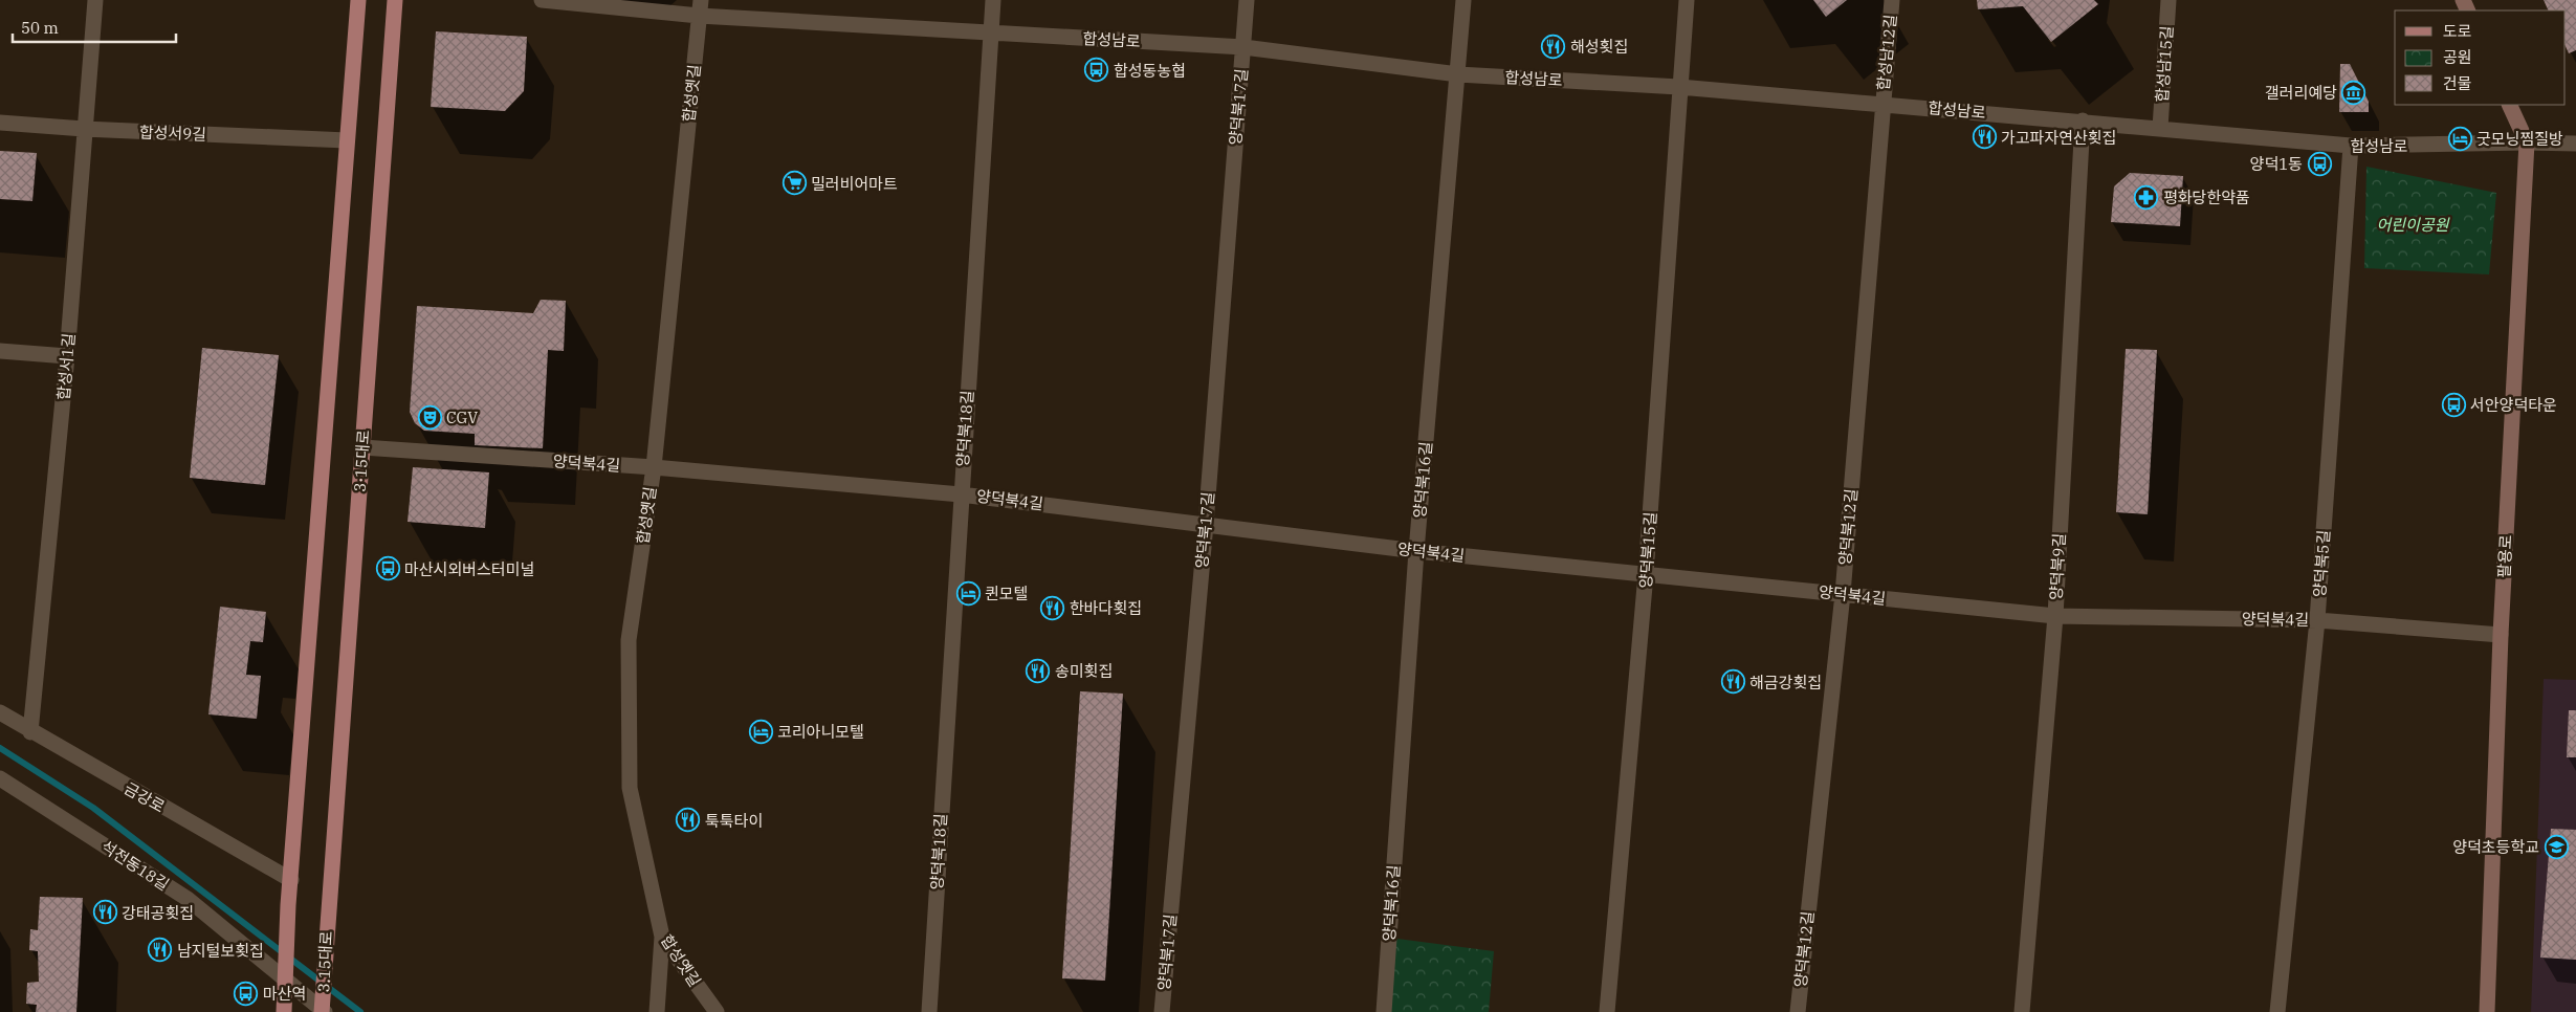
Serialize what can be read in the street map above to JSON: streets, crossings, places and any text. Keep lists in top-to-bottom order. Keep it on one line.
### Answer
{"streets":{"main road":["3·15대로","팔용로","3.15대로"],"street":["합성남로","합성남12길","합성남15길","합성옛길","양덕북17길","합성서9길","합성서1길","양덕북18길","양덕북4길","양덕북16길","양덕북12길","양덕북15길","양덕북5길","양덕북9길","금강로","석전동18길"]},"crossings":[["합성남로","합성남12길"],["합성남로","합성남15길"],["합성남로","합성옛길"],["합성남로","양덕북17길"],["합성남로","양덕북18길"],["합성남로","양덕북16길"],["합성남로","양덕북12길"],["합성남로","양덕북15길"],["합성남로","팔용로"],["합성남로","양덕북5길"],["합성남로","양덕북9길"],["합성남12길","양덕북12길"],["합성옛길","양덕북4길"],["양덕북17길","양덕북4길"],["합성서9길","합성서1길"],["합성서1길","금강로"],["양덕북18길","양덕북4길"],["3·15대로","양덕북4길"],["3·15대로","3.15대로"],["양덕북4길","양덕북16길"],["양덕북4길","양덕북12길"],["양덕북4길","양덕북15길"],["양덕북4길","팔용로"],["양덕북4길","양덕북5길"],["양덕북4길","양덕북9길"],["석전동18길","3.15대로"]],"parks":["어린이공원"],"places":{"restaurant":["해성횟집","가고파자연산횟집","한바다횟집","송미횟집","해금강횟집","툭툭타이","강태공횟집","남지털보횟집"],"bus stop":["합성동농협","양덕1동","서안양덕타운","마산시외버스터미널","마산역"],"museum":["갤러리예당"],"hotel":["굿모닝찜질방","퀸모텔","코리아니모텔"],"supermarket":["밀러비어마트"],"pharmacy":["평화당한약품"],"theatre":["CGV"],"school or university":["양덕초등학교"]},"legend":["도로","공원","건물"],"scale_bar":"50 m"}
